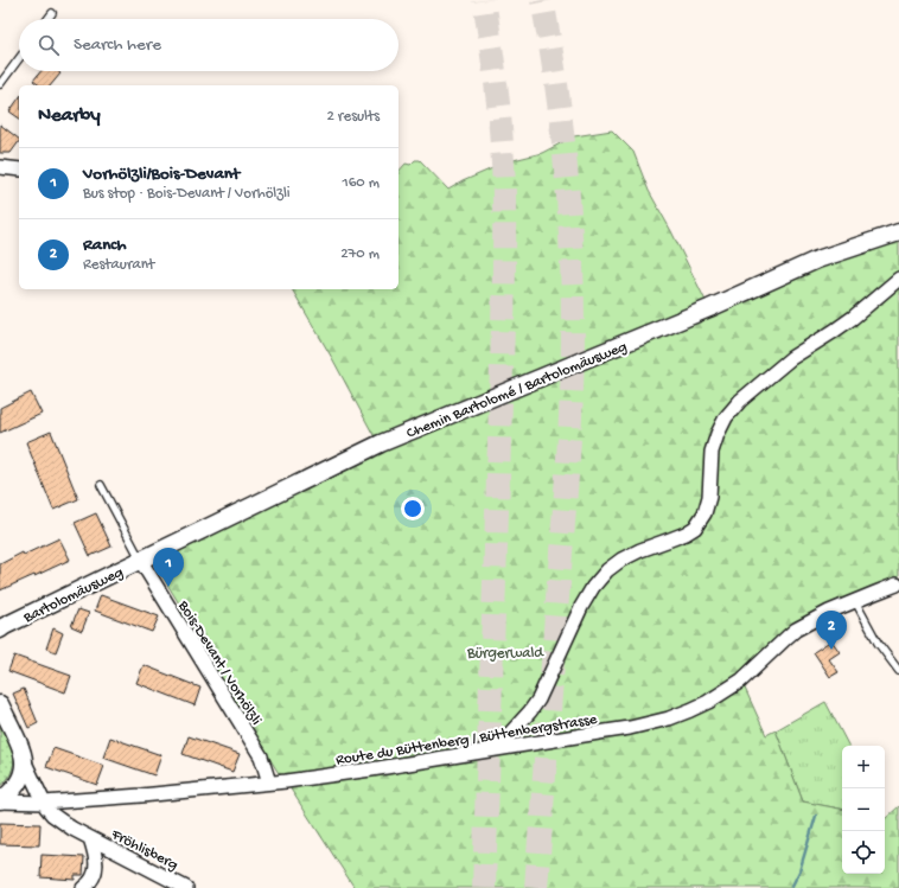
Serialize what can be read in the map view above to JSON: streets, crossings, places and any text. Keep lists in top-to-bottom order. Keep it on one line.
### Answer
{"streets":{"street":["Chemin Bartolomé / Bartolomäusweg","Bartolomäusweg","Bois-Devant / Vorhölzli","Route du Büttenberg / Büttenbergstrasse","Fröhlisberg"]},"crossings":[["Chemin Bartolomé / Bartolomäusweg","Bartolomäusweg"],["Chemin Bartolomé / Bartolomäusweg","Bois-Devant / Vorhölzli"],["Bartolomäusweg","Bois-Devant / Vorhölzli"],["Bois-Devant / Vorhölzli","Route du Büttenberg / Büttenbergstrasse"],["Route du Büttenberg / Büttenbergstrasse","Fröhlisberg"]],"parks":["Bürgerwald"],"page":{"search":"Search here","heading":["Nearby","2 results"],"list":[{"mark":"1","name":"Vorhölzli/Bois-Devant","note":"Bus stop · Bois-Devant / Vorhölzli","value":"160 m"},{"mark":"2","name":"Ranch","note":"Restaurant","value":"270 m"}],"pins":["1","2"],"map_buttons":["+","−"]}}
